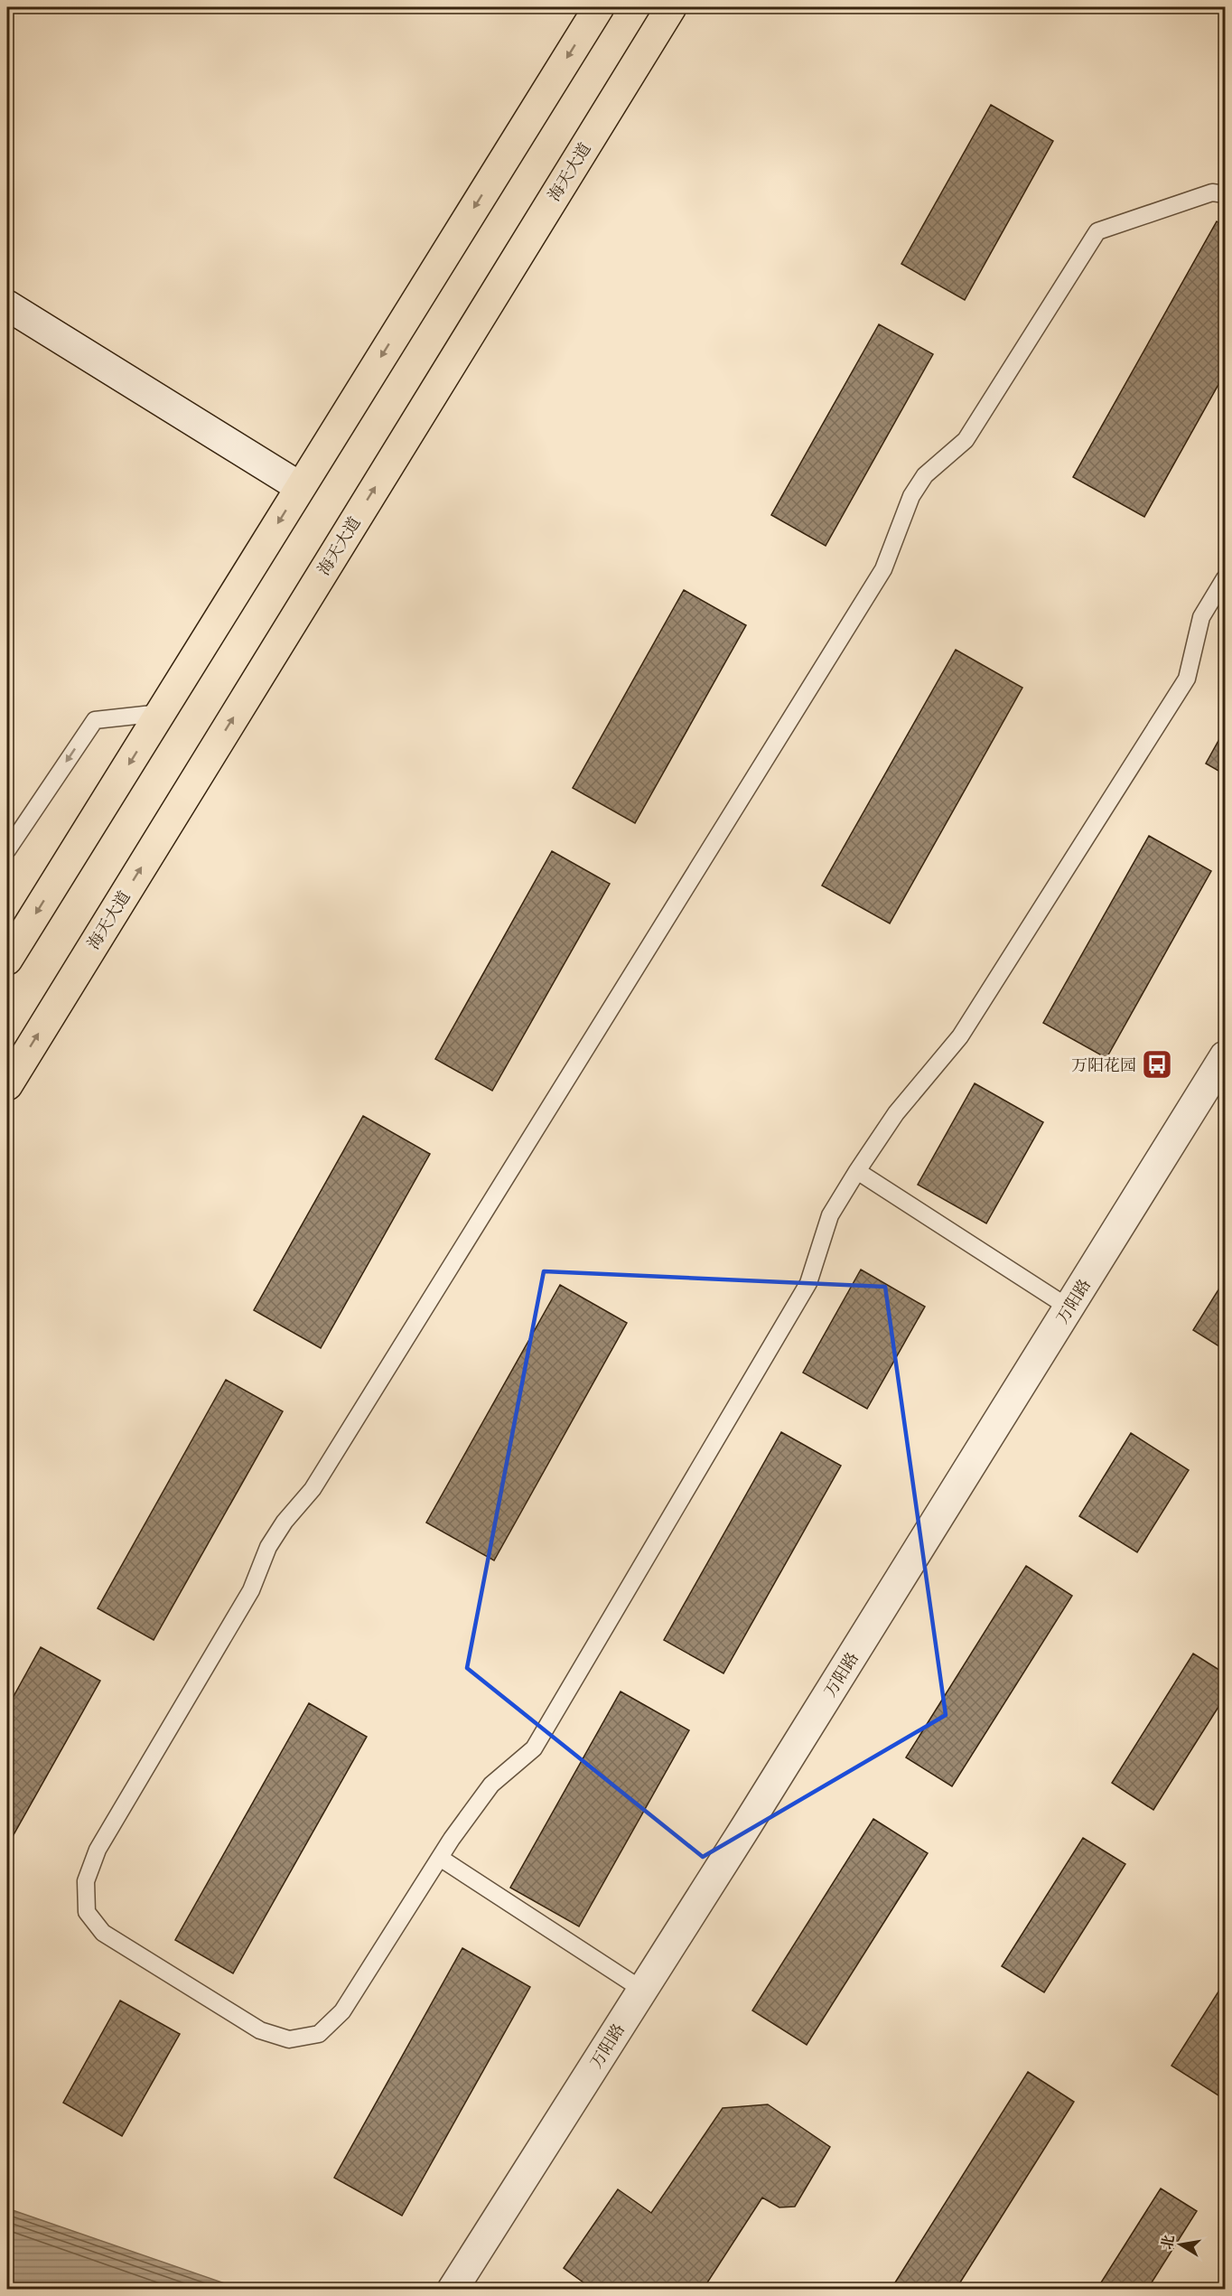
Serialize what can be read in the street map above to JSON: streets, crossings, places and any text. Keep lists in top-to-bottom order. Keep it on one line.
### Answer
{"streets":{"main road":["海天大道"],"street":["万阳路"]},"places":{"bus stop":["万阳花园"]},"north":"left"}
